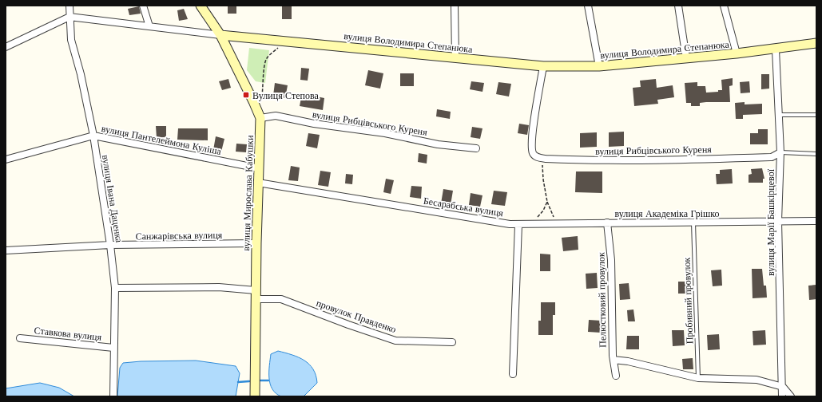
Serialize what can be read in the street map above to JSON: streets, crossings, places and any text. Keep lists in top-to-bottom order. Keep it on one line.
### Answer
{"streets":{"street":["вулиця Володимира Степанюка","вулиця Рибцівського Куреня","вулиця Пантелеймона Куліша","вулиця Мирослава Кабушки","вулиця Івана Даценка","Бесарабська вулиця","вулиця Академіка Грішко","вулиця Марії Башкірцевої","Санжарівська вулиця","Пелюстковий провулок","провулок Правденко","Ставкова вулиця"],"lane":["Пробивний провулок"]},"crossings":[["вулиця Володимира Степанюка","вулиця Мирослава Кабушки"],["вулиця Володимира Степанюка","вулиця Івана Даценка"],["вулиця Володимира Степанюка","вулиця Марії Башкірцевої"],["вулиця Рибцівського Куреня","вулиця Мирослава Кабушки"],["вулиця Рибцівського Куреня","вулиця Марії Башкірцевої"],["вулиця Пантелеймона Куліша","вулиця Мирослава Кабушки"],["вулиця Пантелеймона Куліша","вулиця Івана Даценка"],["вулиця Мирослава Кабушки","Бесарабська вулиця"],["вулиця Мирослава Кабушки","Санжарівська вулиця"],["вулиця Мирослава Кабушки","провулок Правденко"],["вулиця Івана Даценка","Санжарівська вулиця"],["вулиця Івана Даценка","провулок Правденко"],["вулиця Івана Даценка","Ставкова вулиця"],["Бесарабська вулиця","вулиця Академіка Грішко"],["вулиця Академіка Грішко","вулиця Марії Башкірцевої"],["вулиця Академіка Грішко","Пелюстковий провулок"],["вулиця Академіка Грішко","Пробивний провулок"]],"places":{"transit":["Вулиця Степова"]}}
